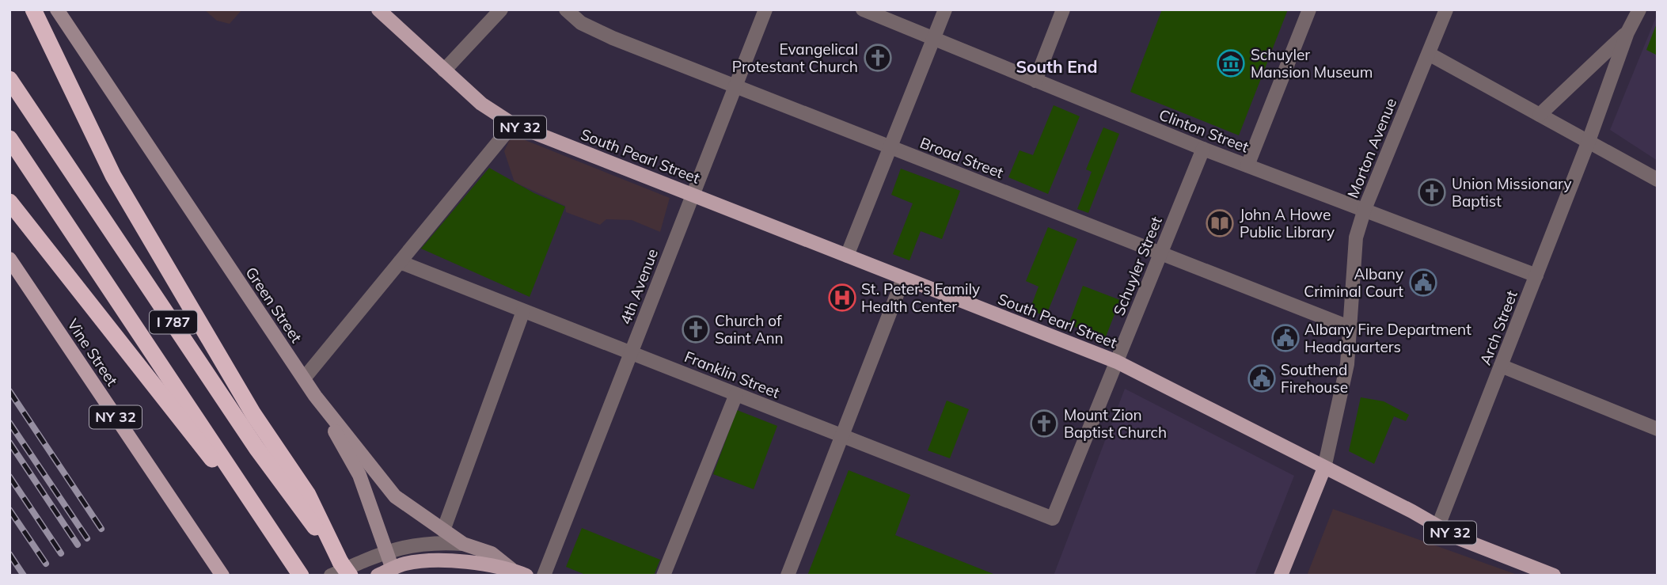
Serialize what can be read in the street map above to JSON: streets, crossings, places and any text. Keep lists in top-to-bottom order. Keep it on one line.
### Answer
{"streets":{"highway":["I 787"],"main road":["NY 32","South Pearl Street","Green Street","Vine Street"],"street":["Clinton Street","Morton Avenue","Broad Street","Schuyler Street","4th Avenue","Arch Street","Franklin Street"]},"crossings":[["Clinton Street","Morton Avenue"],["Clinton Street","Schuyler Street"],["Clinton Street","Arch Street"],["Morton Avenue","South Pearl Street"],["Morton Avenue","Broad Street"],["South Pearl Street","Schuyler Street"],["South Pearl Street","4th Avenue"],["South Pearl Street","Arch Street"],["Broad Street","Schuyler Street"],["Broad Street","4th Avenue"],["Schuyler Street","Franklin Street"],["4th Avenue","Franklin Street"]],"districts":["South End"],"places":{"church":["Evangelical Protestant Church","Union Missionary Baptist","Church of Saint Ann","Mount Zion Baptist Church"],"museum":["Schuyler Mansion Museum"],"library":["John A Howe Public Library"],"public building":["Albany Criminal Court","Albany Fire Department Headquarters","Southend Firehouse"],"hospital":["St. Peter's Family Health Center"]}}
